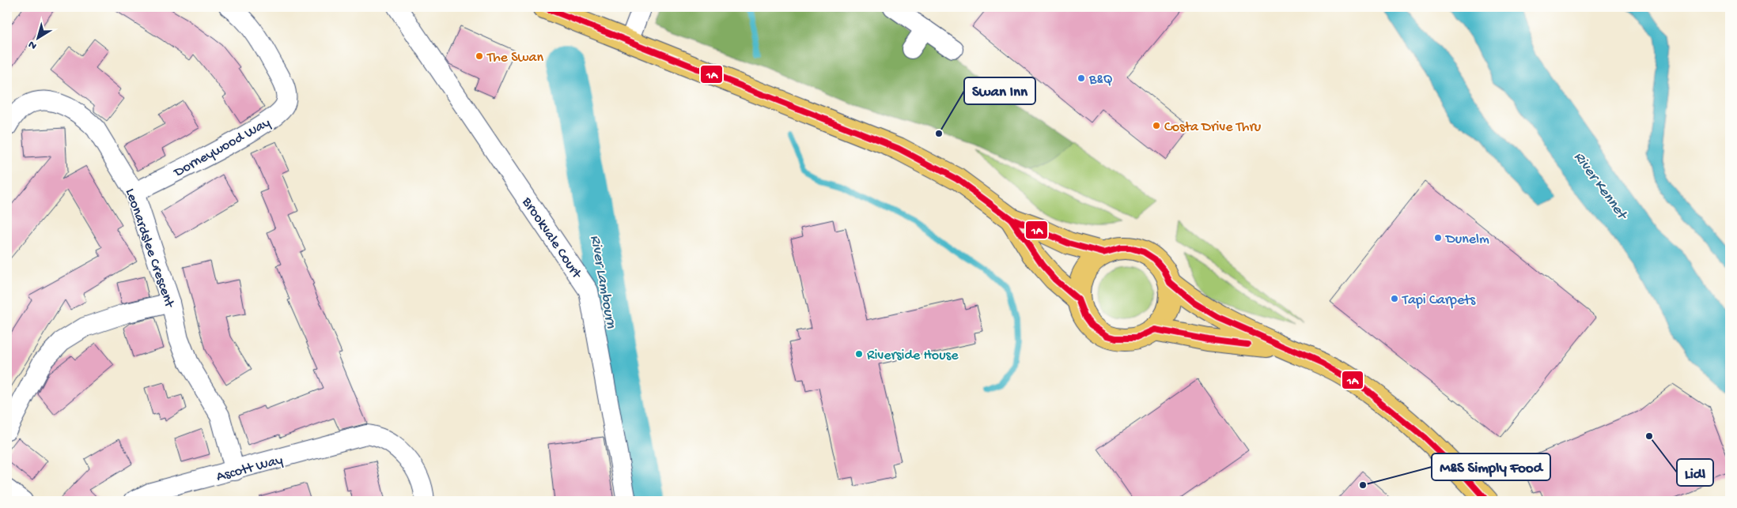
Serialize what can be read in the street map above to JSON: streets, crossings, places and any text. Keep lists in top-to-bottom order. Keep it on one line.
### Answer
{"streets":{"street":["Dorneywood Way","Brookvale Court","Leonardslee Crescent","Ascott Way"]},"crossings":[["Dorneywood Way","Leonardslee Crescent"],["Leonardslee Crescent","Ascott Way"]],"water":["River Kennet","River Lambourn"],"places":["The Swan","B&Q","Costa Drive Thru","Swan Inn","Dunelm","Tapi Carpets","Riverside House","Lidl","M&S Simply Food"],"lines":["transit line 1A"],"north":"bottom left"}
